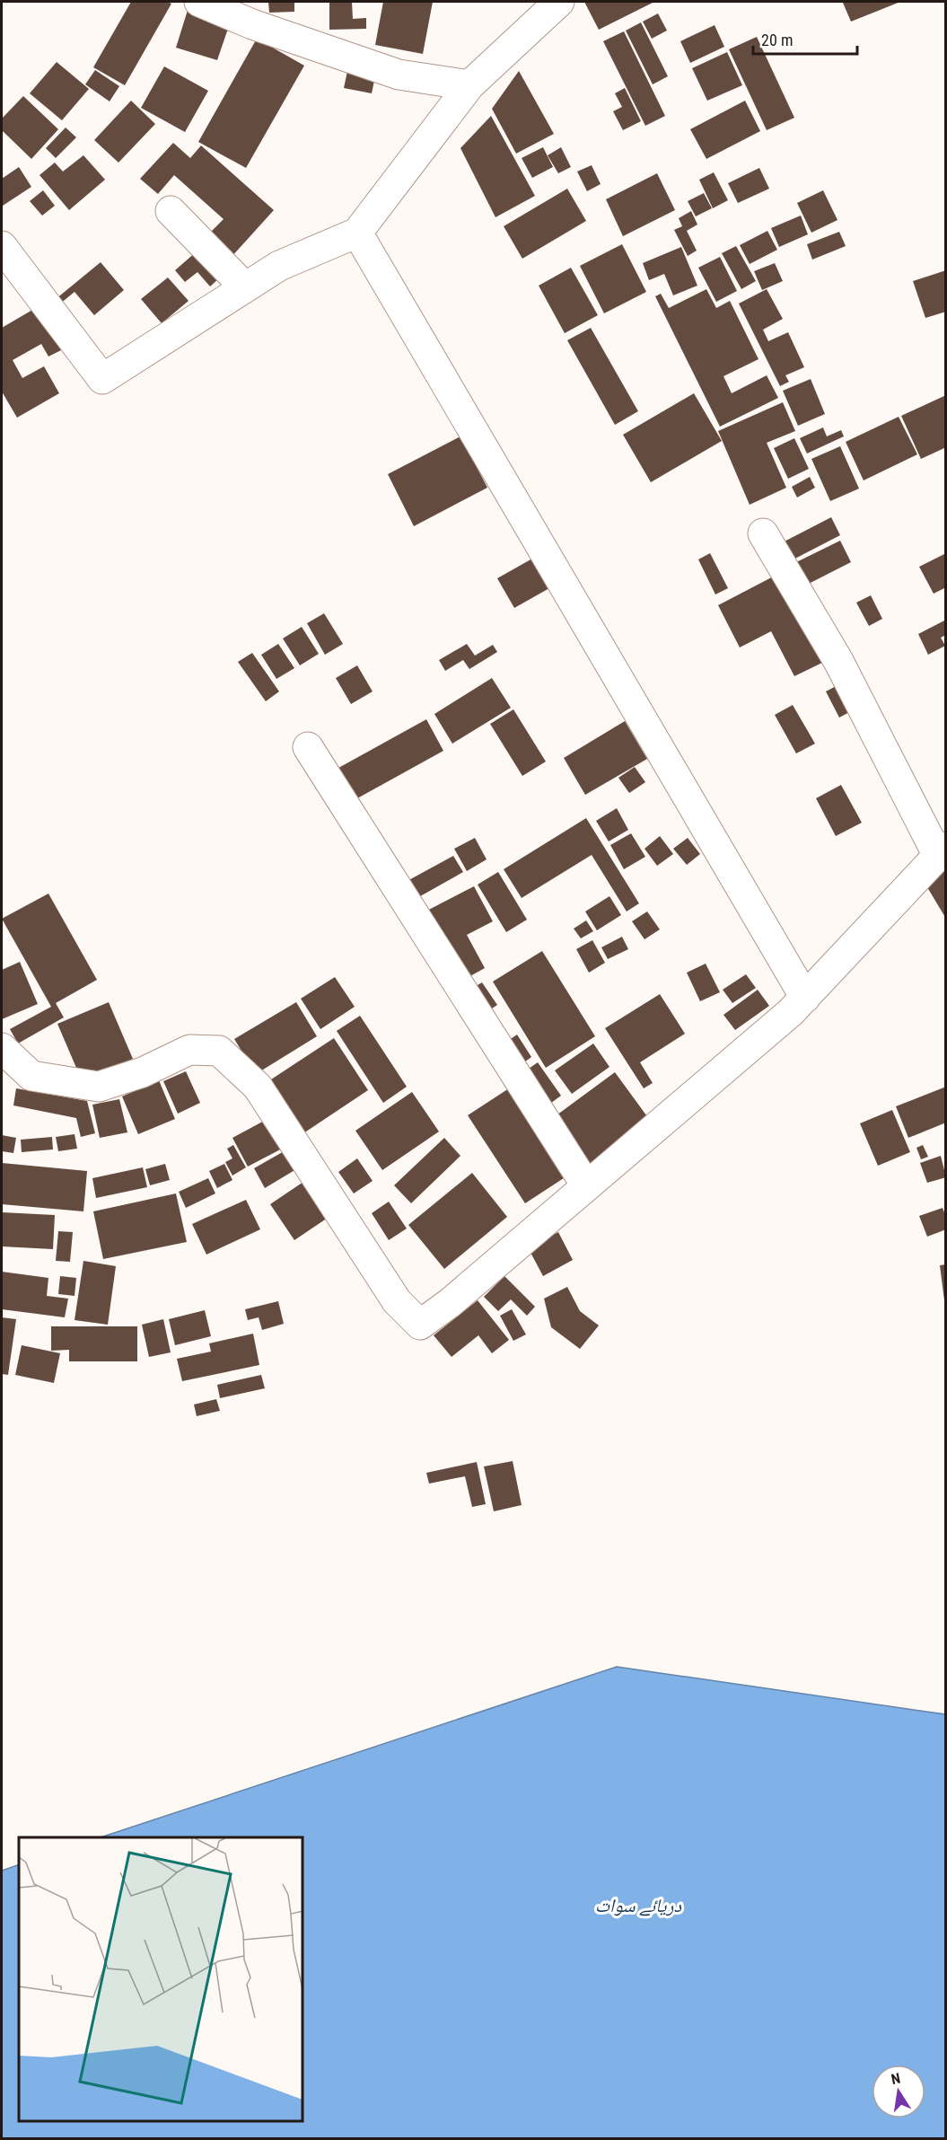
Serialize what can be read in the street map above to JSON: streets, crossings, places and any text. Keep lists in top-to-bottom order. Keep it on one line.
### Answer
{"water":["دریائے سوات"],"scale_bar":"20 m","north":"top"}
